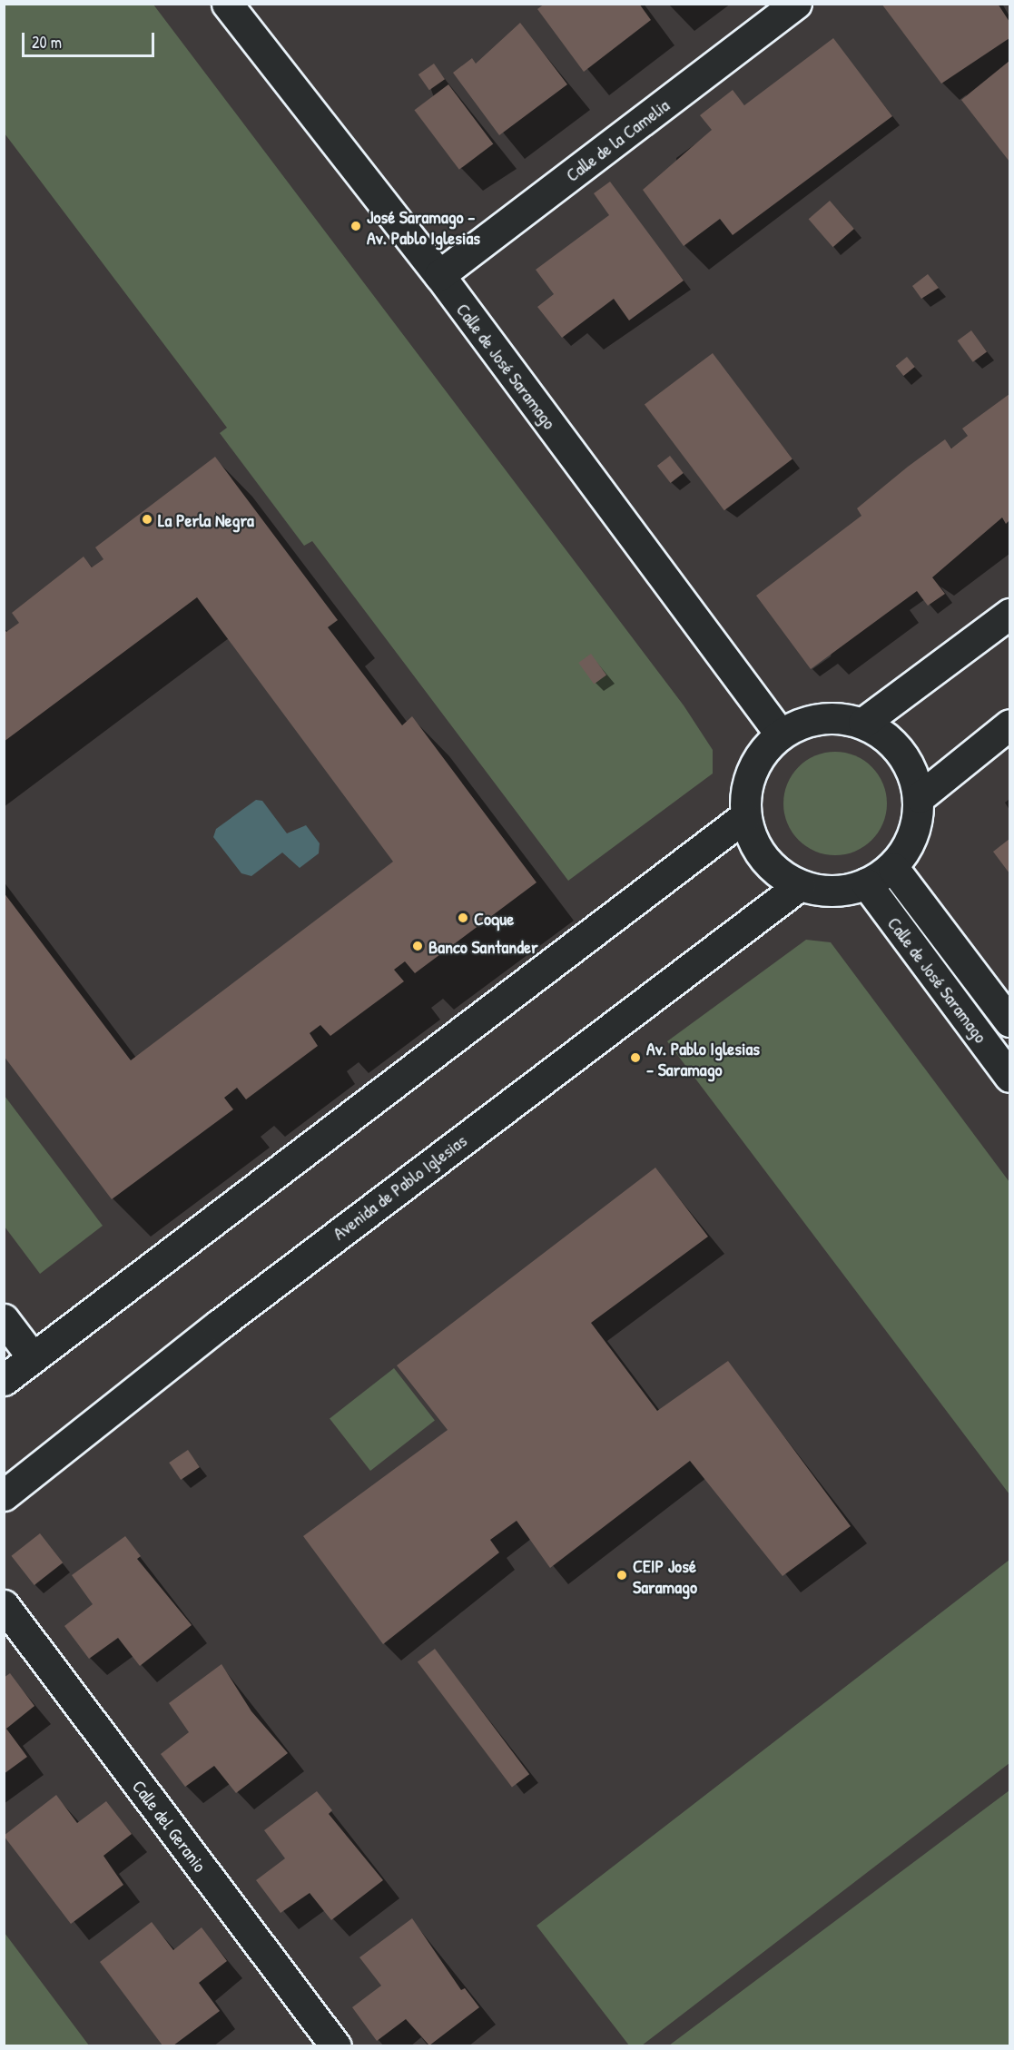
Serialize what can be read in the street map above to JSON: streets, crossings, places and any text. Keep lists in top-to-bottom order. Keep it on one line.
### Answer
{"streets":{"street":["Calle de la Camelia","Calle de José Saramago","Avenida de Pablo Iglesias","Calle del Geranio"]},"crossings":[["Calle de la Camelia","Calle de José Saramago"],["Calle de José Saramago","Avenida de Pablo Iglesias"]],"places":["José Saramago - Av. Pablo Iglesias","La Perla Negra","Coque","Banco Santander","Av. Pablo Iglesias - Saramago","CEIP José Saramago"],"scale_bar":"20 m"}
